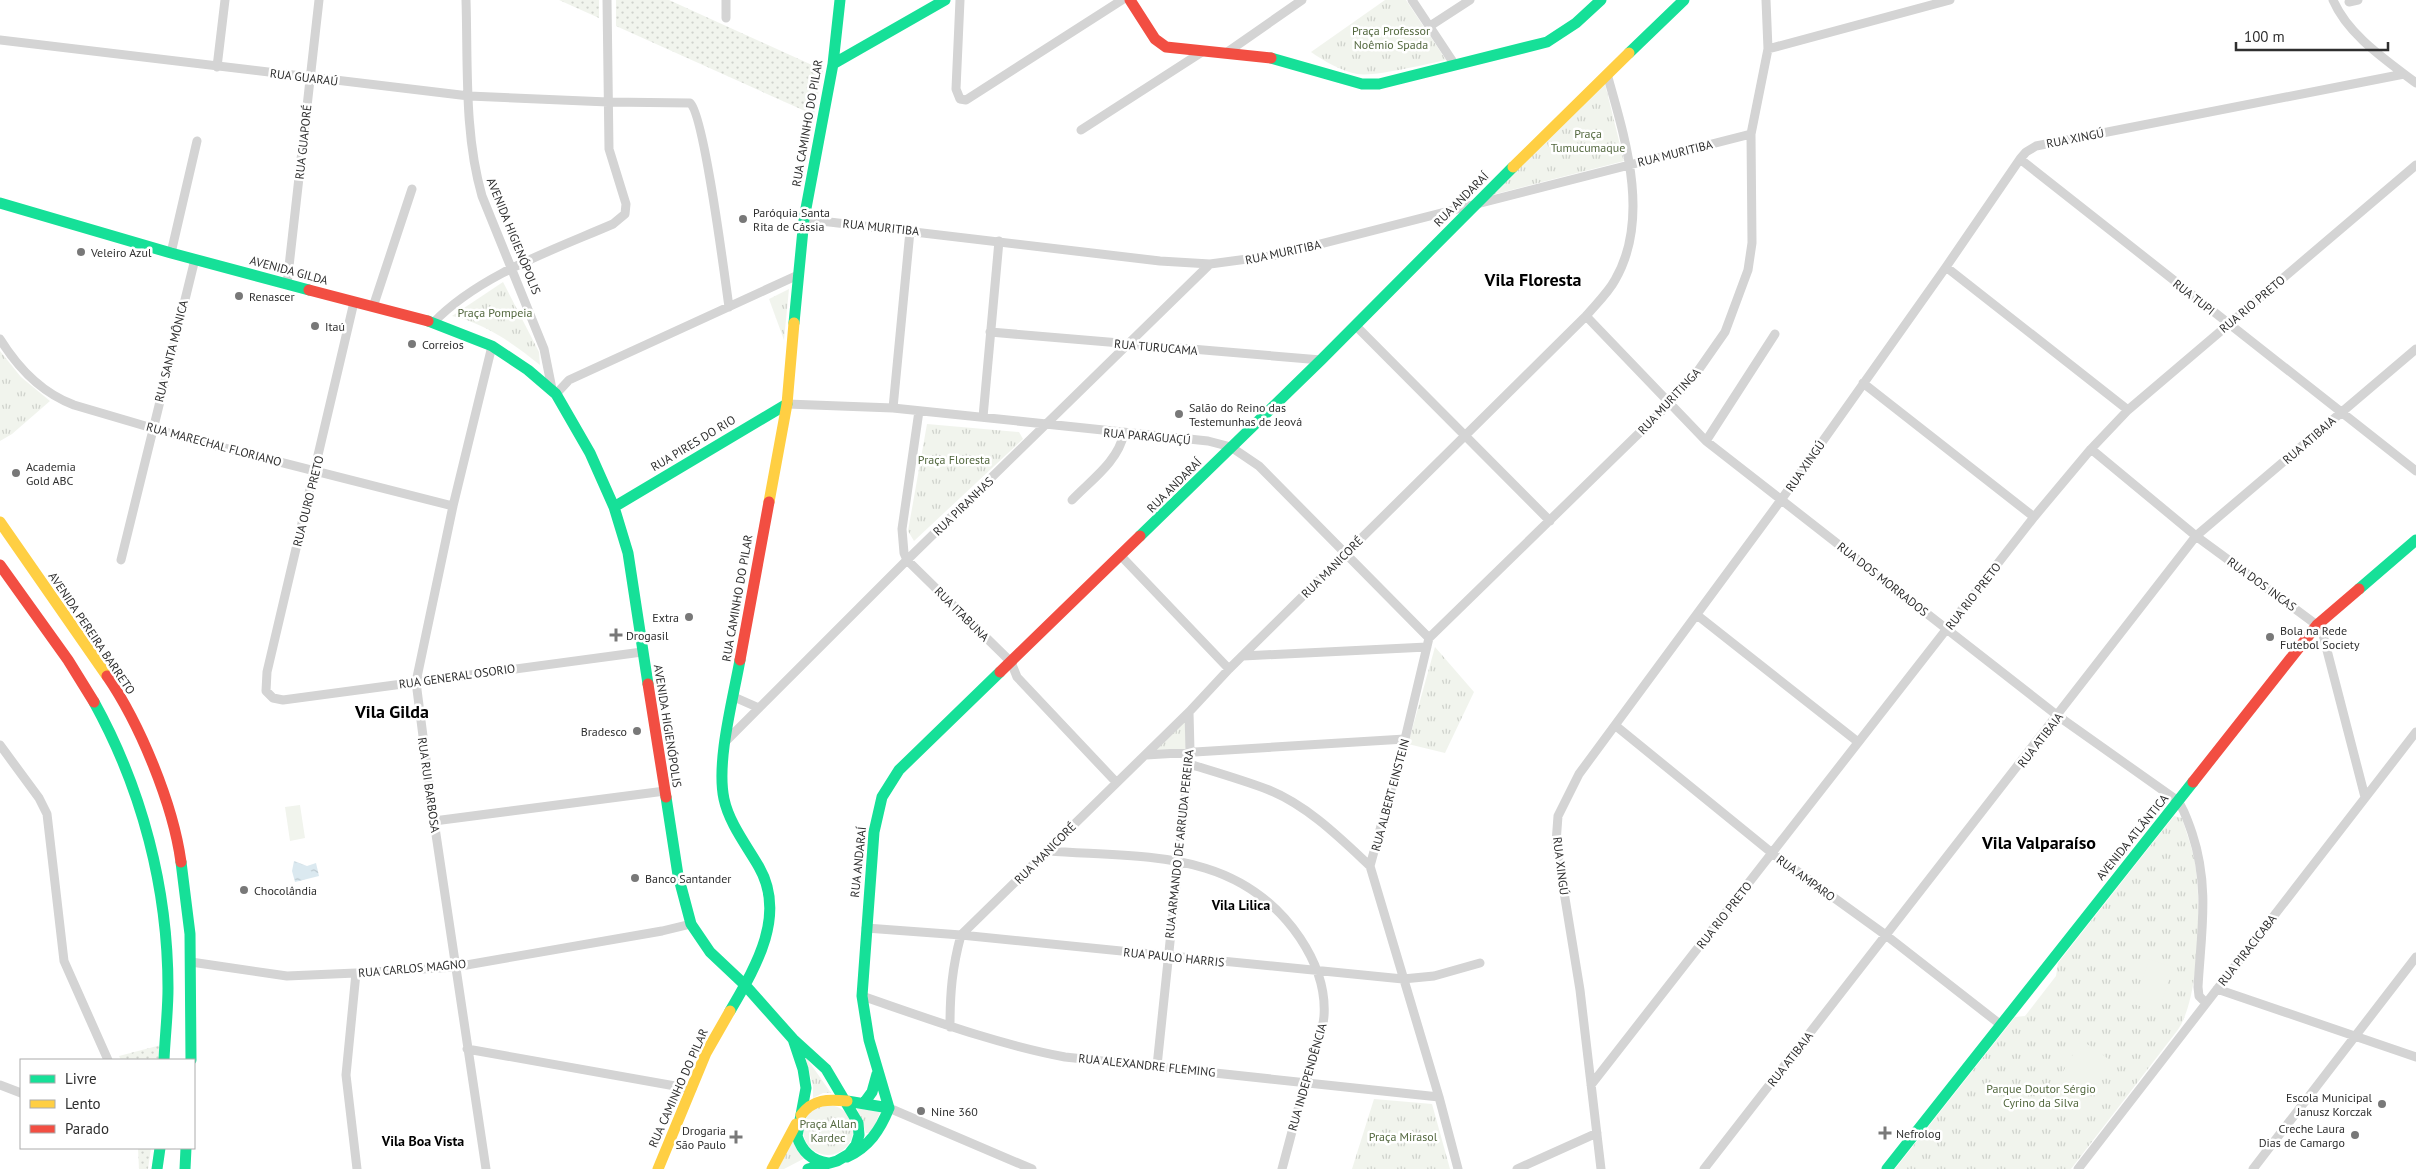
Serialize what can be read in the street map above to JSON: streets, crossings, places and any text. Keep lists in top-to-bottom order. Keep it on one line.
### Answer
{"streets":{"main road":["RUA CAMINHO DO PILAR","RUA ANDARAÍ","AVENIDA HIGIENÓPOLIS","AVENIDA GILDA","RUA PIRES DO RIO","AVENIDA PEREIRA BARRETO","AVENIDA ATLÂNTICA"],"street":["RUA GUARAÚ","RUA XINGÚ","RUA GUAPORÉ","RUA MURITIBA","RUA TUPI","RUA RIO PRETO","RUA TURUCAMA","RUA SANTA MÔNICA","RUA MURITINGA","RUA PARAGUAÇÚ","RUA ATIBAIA","RUA MARECHAL FLORIANO","RUA OURO PRETO","RUA PIRANHAS","RUA MANICORÉ","RUA DOS MORRADOS","RUA DOS INCAS","RUA ITABUNA","RUA GENERAL OSORIO","RUA RUI BARBOSA","RUA ALBERT EINSTEIN","RUA ARMANDO DE ARRUDA PEREIRA","RUA AMPARO","RUA PIRACICABA","RUA PAULO HARRIS","RUA CARLOS MAGNO","RUA ALEXANDRE FLEMING","RUA INDEPENDÊNCIA"]},"crossings":[["RUA GUARAÚ","RUA GUAPORÉ"],["RUA GUARAÚ","AVENIDA HIGIENÓPOLIS"],["RUA CAMINHO DO PILAR","RUA MURITIBA"],["RUA CAMINHO DO PILAR","AVENIDA HIGIENÓPOLIS"],["RUA CAMINHO DO PILAR","RUA PARAGUAÇÚ"],["RUA CAMINHO DO PILAR","RUA PIRES DO RIO"],["RUA CAMINHO DO PILAR","RUA PIRANHAS"],["RUA XINGÚ","RUA TUPI"],["RUA XINGÚ","RUA RIO PRETO"],["RUA XINGÚ","RUA DOS MORRADOS"],["RUA XINGÚ","RUA AMPARO"],["RUA GUAPORÉ","AVENIDA GILDA"],["RUA MURITIBA","RUA ANDARAÍ"],["RUA MURITIBA","RUA MURITINGA"],["RUA MURITIBA","RUA PIRANHAS"],["RUA MURITIBA","RUA MANICORÉ"],["RUA ANDARAÍ","RUA TURUCAMA"],["RUA ANDARAÍ","RUA PARAGUAÇÚ"],["RUA ANDARAÍ","RUA MANICORÉ"],["RUA ANDARAÍ","RUA ITABUNA"],["RUA ANDARAÍ","RUA PAULO HARRIS"],["RUA ANDARAÍ","RUA ALEXANDRE FLEMING"],["AVENIDA HIGIENÓPOLIS","AVENIDA GILDA"],["AVENIDA HIGIENÓPOLIS","RUA PIRES DO RIO"],["AVENIDA HIGIENÓPOLIS","RUA GENERAL OSORIO"],["AVENIDA HIGIENÓPOLIS","RUA CARLOS MAGNO"],["AVENIDA GILDA","RUA SANTA MÔNICA"],["AVENIDA GILDA","RUA OURO PRETO"],["AVENIDA GILDA","RUA RUI BARBOSA"],["RUA TUPI","RUA RIO PRETO"],["RUA TUPI","RUA ATIBAIA"],["RUA RIO PRETO","RUA DOS MORRADOS"],["RUA RIO PRETO","RUA DOS INCAS"],["RUA RIO PRETO","RUA AMPARO"],["RUA TURUCAMA","RUA PIRANHAS"],["RUA SANTA MÔNICA","RUA MARECHAL FLORIANO"],["RUA MURITINGA","RUA PARAGUAÇÚ"],["RUA MURITINGA","RUA DOS MORRADOS"],["RUA MURITINGA","RUA ALBERT EINSTEIN"],["RUA PARAGUAÇÚ","RUA PIRES DO RIO"],["RUA PARAGUAÇÚ","RUA PIRANHAS"],["RUA PARAGUAÇÚ","RUA MANICORÉ"],["RUA PARAGUAÇÚ","RUA ALBERT EINSTEIN"],["RUA ATIBAIA","RUA DOS MORRADOS"],["RUA ATIBAIA","RUA DOS INCAS"],["RUA ATIBAIA","RUA AMPARO"],["RUA MARECHAL FLORIANO","RUA OURO PRETO"],["RUA MARECHAL FLORIANO","RUA RUI BARBOSA"],["RUA OURO PRETO","RUA GENERAL OSORIO"],["RUA PIRANHAS","RUA ITABUNA"],["RUA MANICORÉ","RUA DOS MORRADOS"],["RUA MANICORÉ","RUA ITABUNA"],["RUA MANICORÉ","RUA ARMANDO DE ARRUDA PEREIRA"],["RUA MANICORÉ","RUA PAULO HARRIS"],["RUA MANICORÉ","RUA ALEXANDRE FLEMING"],["RUA MANICORÉ","RUA INDEPENDÊNCIA"],["RUA DOS MORRADOS","AVENIDA ATLÂNTICA"],["RUA DOS INCAS","AVENIDA ATLÂNTICA"],["RUA DOS INCAS","RUA PIRACICABA"],["AVENIDA PEREIRA BARRETO","RUA CARLOS MAGNO"],["RUA GENERAL OSORIO","RUA RUI BARBOSA"],["RUA RUI BARBOSA","RUA CARLOS MAGNO"],["RUA ALBERT EINSTEIN","RUA PAULO HARRIS"],["RUA ALBERT EINSTEIN","RUA ALEXANDRE FLEMING"],["AVENIDA ATLÂNTICA","RUA AMPARO"],["RUA ARMANDO DE ARRUDA PEREIRA","RUA PAULO HARRIS"],["RUA ARMANDO DE ARRUDA PEREIRA","RUA ALEXANDRE FLEMING"],["RUA ARMANDO DE ARRUDA PEREIRA","RUA INDEPENDÊNCIA"],["RUA PAULO HARRIS","RUA INDEPENDÊNCIA"],["RUA ALEXANDRE FLEMING","RUA INDEPENDÊNCIA"]],"districts":["Vila Floresta","Vila Gilda","Vila Valparaíso","Vila Lilica","Vila Boa Vista"],"parks":["Praça Professor Noêmio Spada","Praça Tumucumaque","Praça Pompeia","Praça Floresta","Parque Doutor Sérgio Cyrino da Silva","Praça Allan Kardec","Praça Mirasol"],"places":{"other":["Paróquia Santa Rita de Cássia","Veleiro Azul","Renascer","Itaú","Correios","Salão do Reino das Testemunhas de Jeová","Academia Gold ABC","Extra","Bola na Rede Futebol Society","Bradesco","Banco Santander","Chocolândia","Escola Municipal Janusz Korczak","Nine 360","Creche Laura Dias de Camargo"],"health":["Drogasil","Nefrolog","Drogaria São Paulo"]},"legend":["Livre","Lento","Parado"],"scale_bar":"100 m"}
